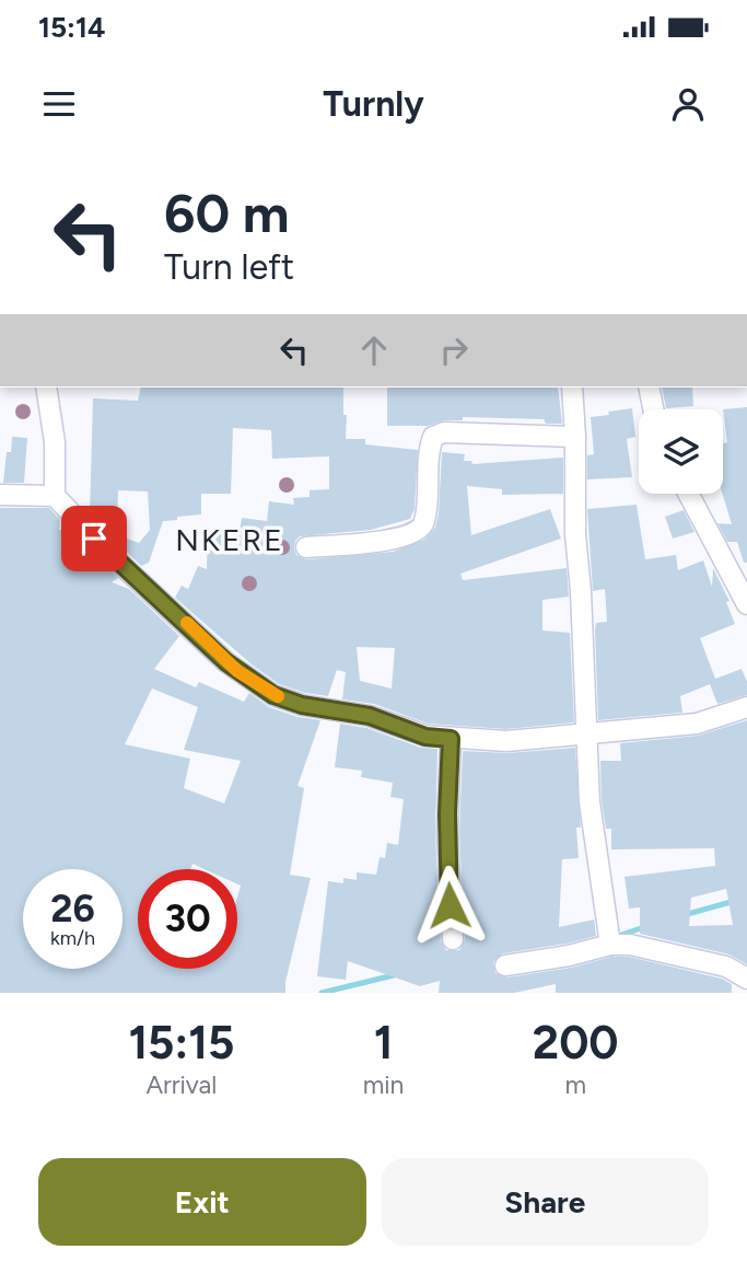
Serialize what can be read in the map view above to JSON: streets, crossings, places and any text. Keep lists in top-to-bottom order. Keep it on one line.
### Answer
{"districts":["NKERE"],"page":{"status":"15:14","header":"Turnly","turn":["60 m","Turn left"],"speed":"26 km/h","limit":"30","eta":["15:15","Arrival","1","min","200","m"],"buttons":["Exit","Share"]}}
